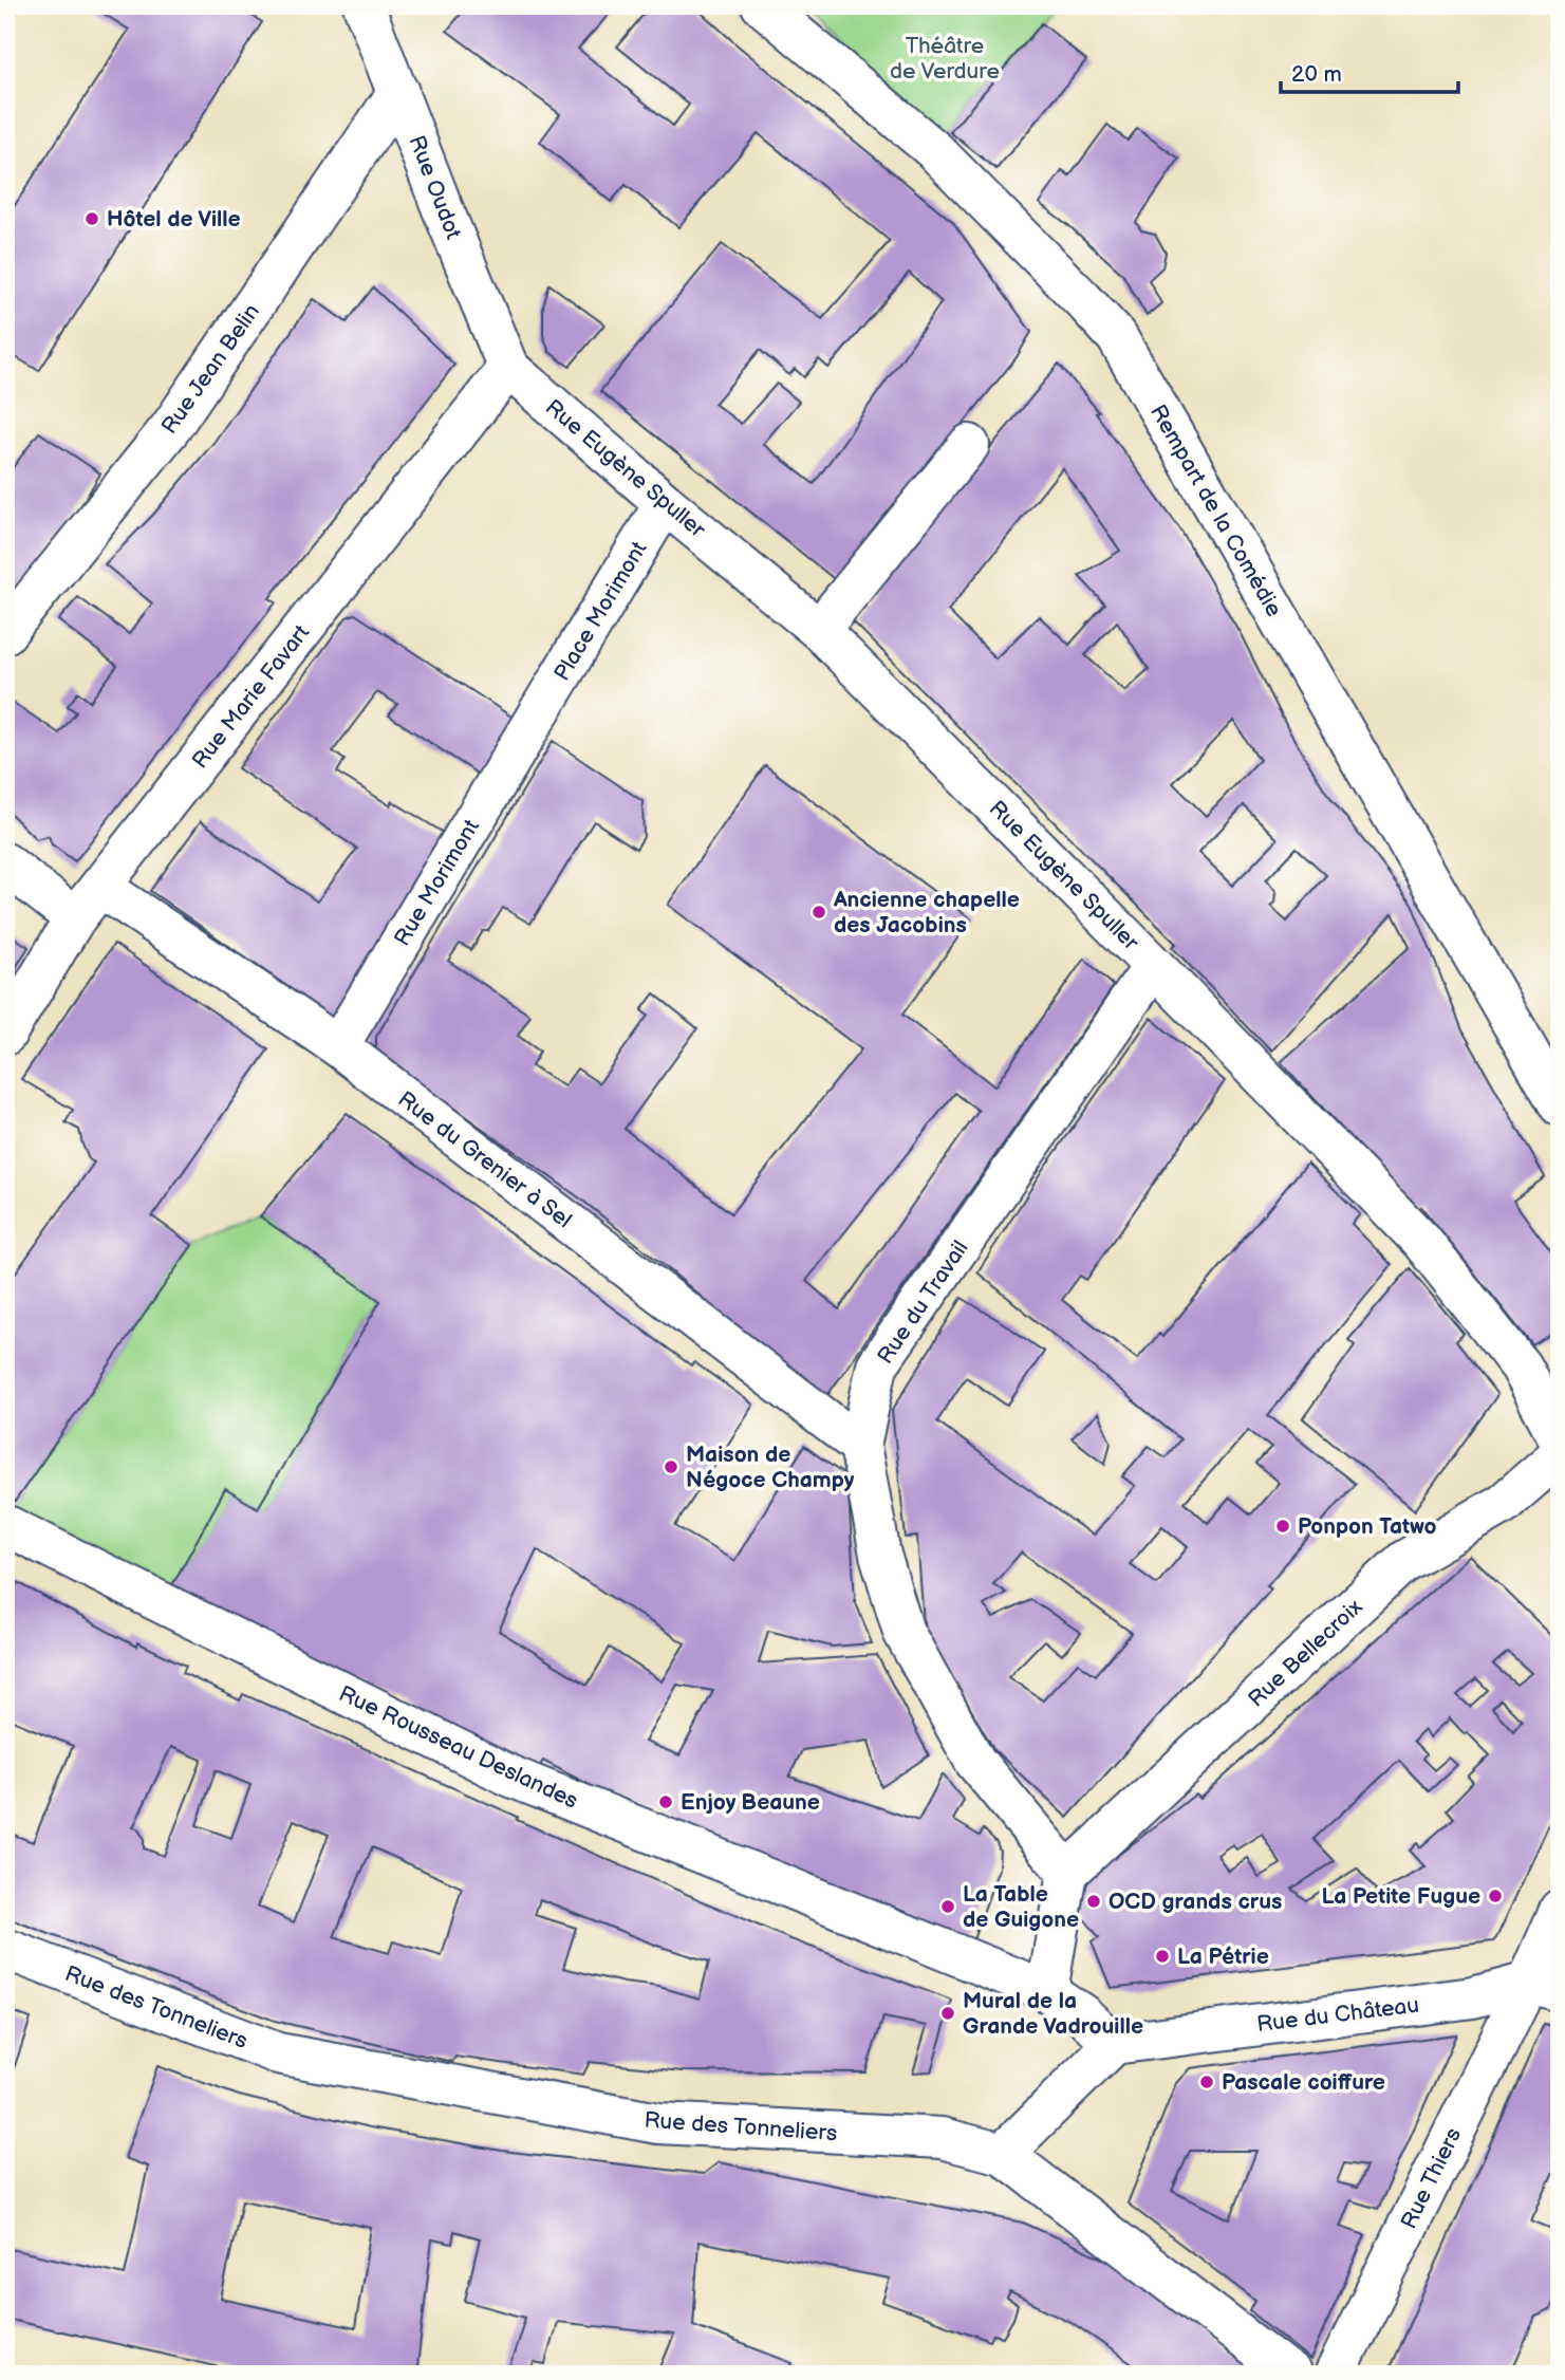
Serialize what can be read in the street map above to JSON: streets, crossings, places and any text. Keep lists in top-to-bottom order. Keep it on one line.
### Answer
{"streets":{"street":["Rue Oudot","Rue Jean Belin","Rue Eugène Spuller","Rempart de la Comédie","Place Morimont","Rue Marie Favart","Rue Morimont","Rue du Grenier à Sel","Rue du Travail","Rue Bellecroix","Rue Rousseau Deslandes","Rue des Tonneliers","Rue du Château","Rue Thiers"]},"crossings":[["Rue Oudot","Rue Jean Belin"],["Rue Oudot","Rue Eugène Spuller"],["Rue Oudot","Rue Marie Favart"],["Rue Eugène Spuller","Place Morimont"],["Rue Eugène Spuller","Rue Marie Favart"],["Rue Eugène Spuller","Rue du Travail"],["Place Morimont","Rue Morimont"],["Rue Marie Favart","Rue du Grenier à Sel"],["Rue Morimont","Rue du Grenier à Sel"],["Rue du Grenier à Sel","Rue du Travail"],["Rue du Travail","Rue Bellecroix"],["Rue Rousseau Deslandes","Rue du Château"],["Rue du Château","Rue Thiers"]],"parks":["Théâtre de Verdure"],"places":["Hôtel de Ville","Ancienne chapelle des Jacobins","Maison de Négoce Champy","Ponpon Tatwo","Enjoy Beaune","La Petite Fugue","OCD grands crus","La Table de Guigone","La Pétrie","Mural de la Grande Vadrouille","Pascale coiffure"],"scale_bar":"20 m"}
